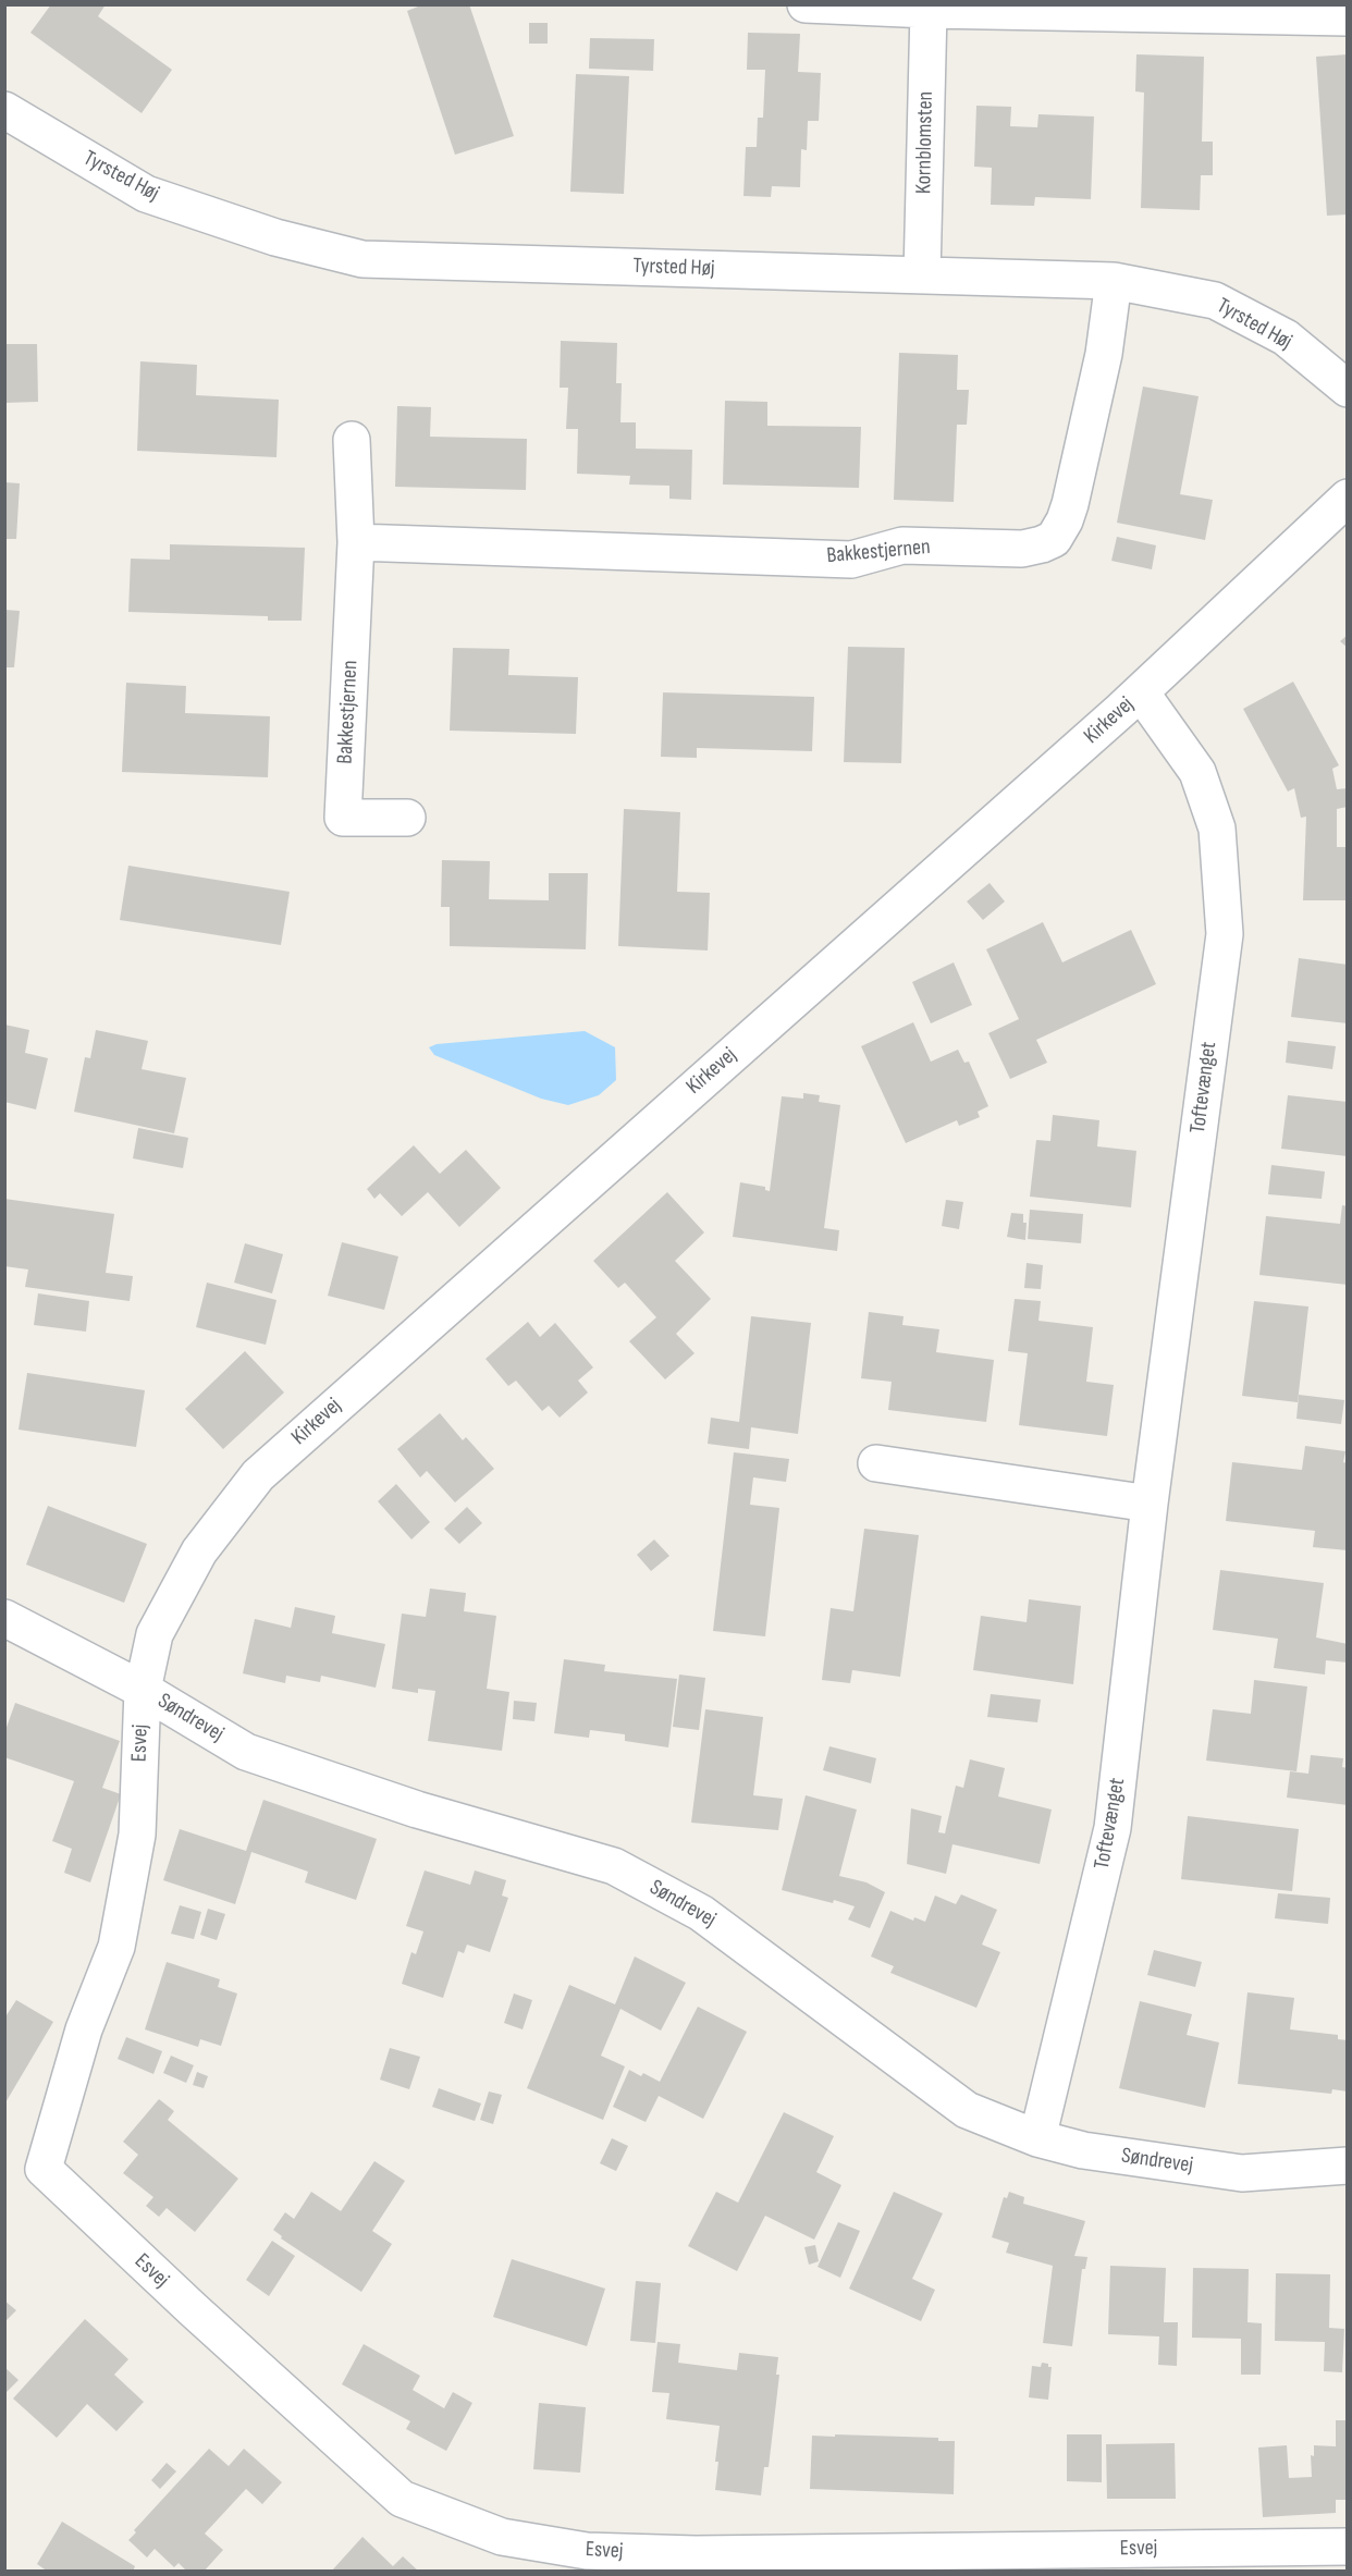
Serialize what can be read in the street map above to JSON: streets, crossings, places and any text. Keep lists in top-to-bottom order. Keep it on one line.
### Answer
{"streets":{"street":["Kornblomsten","Tyrsted Høj","Bakkestjernen","Kirkevej","Toftevænget","Søndrevej","Esvej"]},"crossings":[["Kornblomsten","Tyrsted Høj"],["Tyrsted Høj","Bakkestjernen"],["Kirkevej","Toftevænget"],["Kirkevej","Søndrevej"],["Kirkevej","Esvej"],["Toftevænget","Søndrevej"],["Søndrevej","Esvej"]]}
